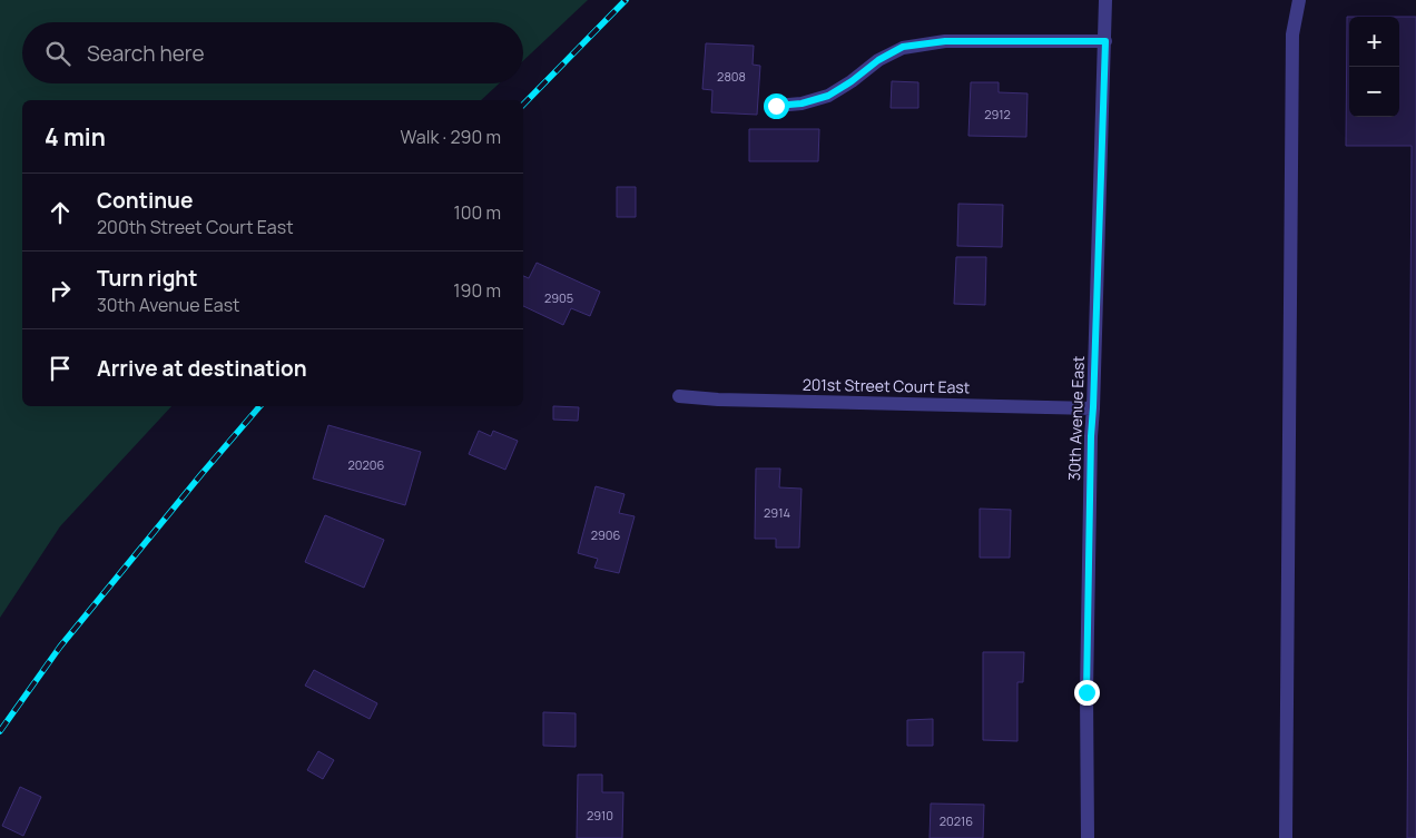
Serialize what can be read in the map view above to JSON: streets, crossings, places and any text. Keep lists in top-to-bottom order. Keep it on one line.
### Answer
{"streets":{"street":["201st Street Court East","30th Avenue East"]},"crossings":[["201st Street Court East","30th Avenue East"]],"house_numbers":["2808","2912","2905","20206","2914","2906","2910","20216"],"page":{"map_buttons":["+","−"],"search":"Search here","heading":["4 min","Walk · 290 m"],"list":[["Continue","200th Street Court East","100 m"],["Turn right","30th Avenue East","190 m"],"Arrive at destination"]}}
